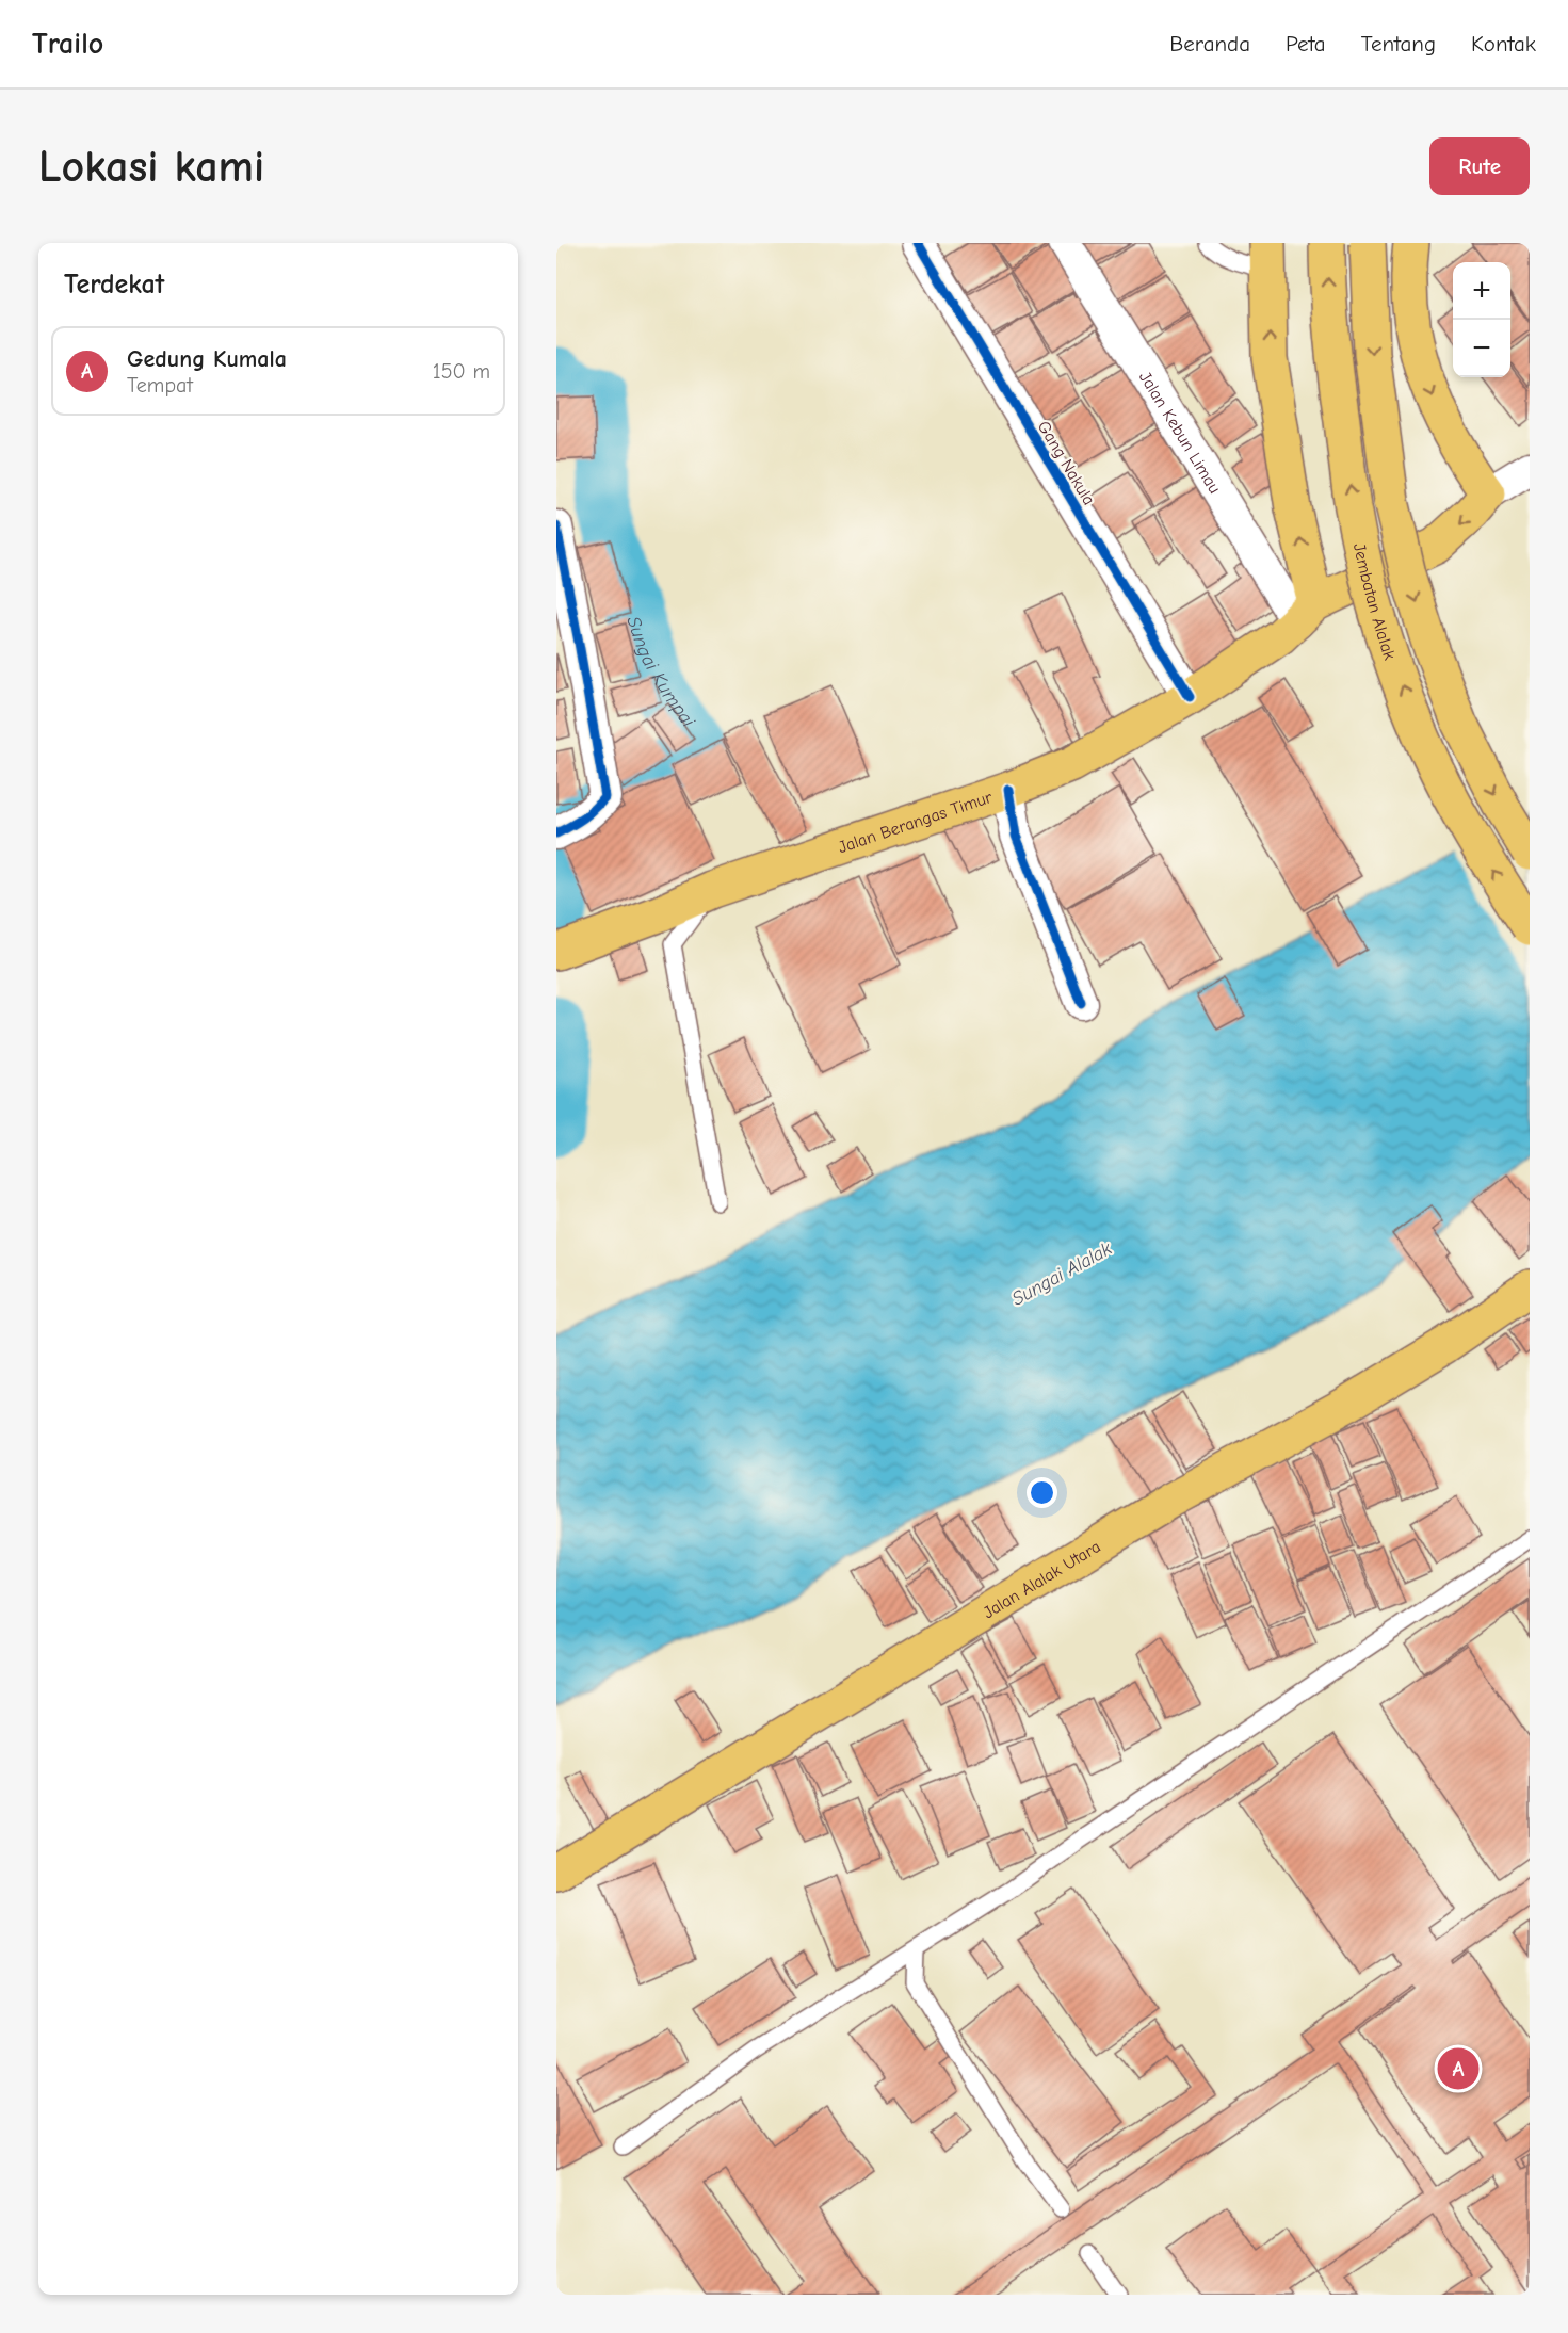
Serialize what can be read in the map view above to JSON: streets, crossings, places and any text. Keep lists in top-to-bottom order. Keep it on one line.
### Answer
{"streets":{"main road":["Jembatan Alalak","Jalan Berangas Timur","Jalan Alalak Utara"],"street":["Jalan Kebun Limau","Gang Nakula"]},"crossings":[["Jalan Kebun Limau","Jalan Berangas Timur"],["Gang Nakula","Jalan Berangas Timur"]],"water":["Sungai Kumpai","Sungai Alalak"],"page":{"header":"Trailo","nav":["Beranda","Peta","Tentang","Kontak"],"buttons":"Rute","title":"Lokasi kami","heading":"Terdekat","map_buttons":["+","−"],"list":[{"mark":"A","name":"Gedung Kumala","note":"Tempat","value":"150 m"}],"pins":"A"}}
